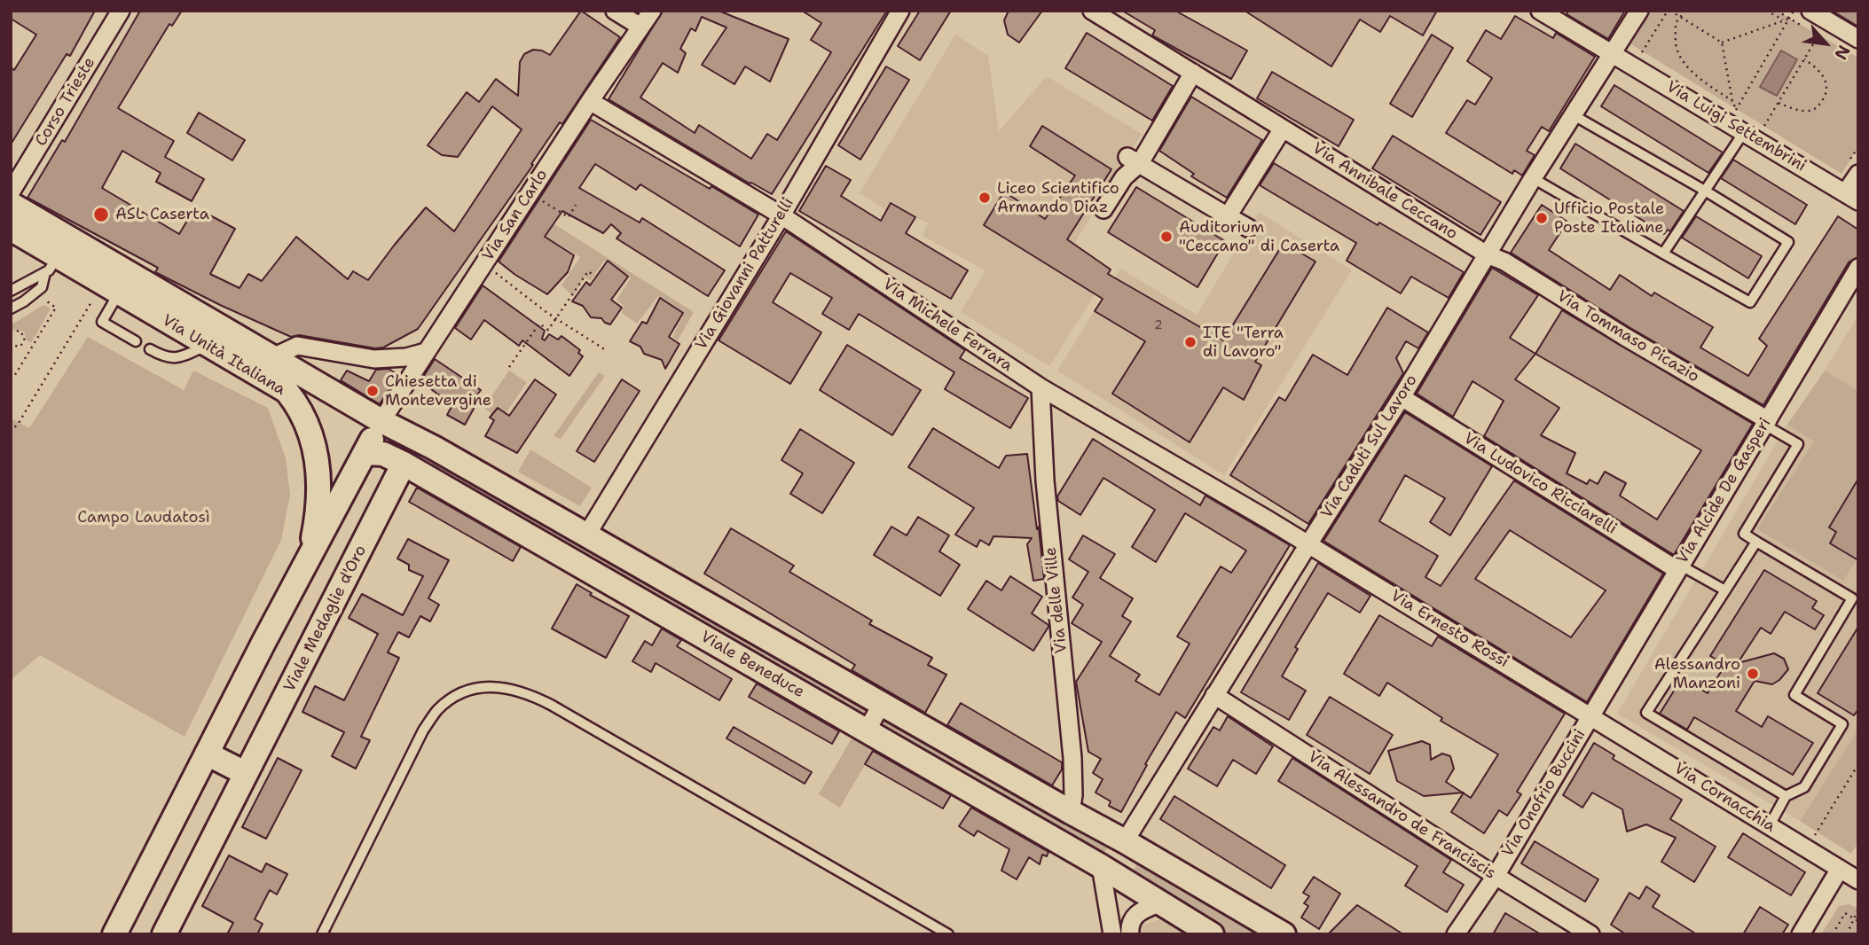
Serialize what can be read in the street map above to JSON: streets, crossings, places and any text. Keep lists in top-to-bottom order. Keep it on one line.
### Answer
{"streets":{"main road":["Via Unità Italiana","Viale Medaglie d'Oro","Viale Beneduce"],"street":["Corso Trieste","Via Luigi Settembrini","Via Annibale Ceccano","Via San Carlo","Via Giovanni Patturelli","Via Michele Ferrara","Via Tommaso Picazio","Via Caduti Sul Lavoro","Via Ludovico Ricciarelli","Via Alcide De Gasperi","Via delle Ville","Via Ernesto Rossi","Via Onofrio Buccini","Via Cornacchia","Via Alessandro de Franciscis"]},"crossings":[["Via Luigi Settembrini","Via Caduti Sul Lavoro"],["Via Annibale Ceccano","Via Tommaso Picazio"],["Via Annibale Ceccano","Via Caduti Sul Lavoro"],["Via San Carlo","Via Michele Ferrara"],["Via San Carlo","Via Unità Italiana"],["Via Giovanni Patturelli","Via Michele Ferrara"],["Via Giovanni Patturelli","Viale Beneduce"],["Via Michele Ferrara","Via Caduti Sul Lavoro"],["Via Michele Ferrara","Via delle Ville"],["Via Michele Ferrara","Via Ernesto Rossi"],["Via Tommaso Picazio","Via Caduti Sul Lavoro"],["Via Tommaso Picazio","Via Alcide De Gasperi"],["Via Unità Italiana","Viale Medaglie d'Oro"],["Via Unità Italiana","Viale Beneduce"],["Via Caduti Sul Lavoro","Via Ludovico Ricciarelli"],["Via Caduti Sul Lavoro","Via Ernesto Rossi"],["Via Caduti Sul Lavoro","Viale Beneduce"],["Via Caduti Sul Lavoro","Via Alessandro de Franciscis"],["Via Ludovico Ricciarelli","Via Alcide De Gasperi"],["Via Alcide De Gasperi","Via Ernesto Rossi"],["Via Alcide De Gasperi","Via Onofrio Buccini"],["Via Alcide De Gasperi","Via Cornacchia"],["Via delle Ville","Viale Beneduce"],["Viale Medaglie d'Oro","Viale Beneduce"],["Via Ernesto Rossi","Via Onofrio Buccini"],["Via Ernesto Rossi","Via Cornacchia"],["Via Onofrio Buccini","Via Cornacchia"],["Via Onofrio Buccini","Via Alessandro de Franciscis"]],"parks":["Campo Laudatosì"],"places":["Liceo Scientifico Armando Diaz","ASL Caserta","Ufficio Postale Poste Italiane","Auditorium \"Ceccano\" di Caserta","ITE \"Terra di Lavoro\"","Chiesetta di Montevergine","Alessandro Manzoni"],"house_numbers":["2"],"north":"bottom right"}
